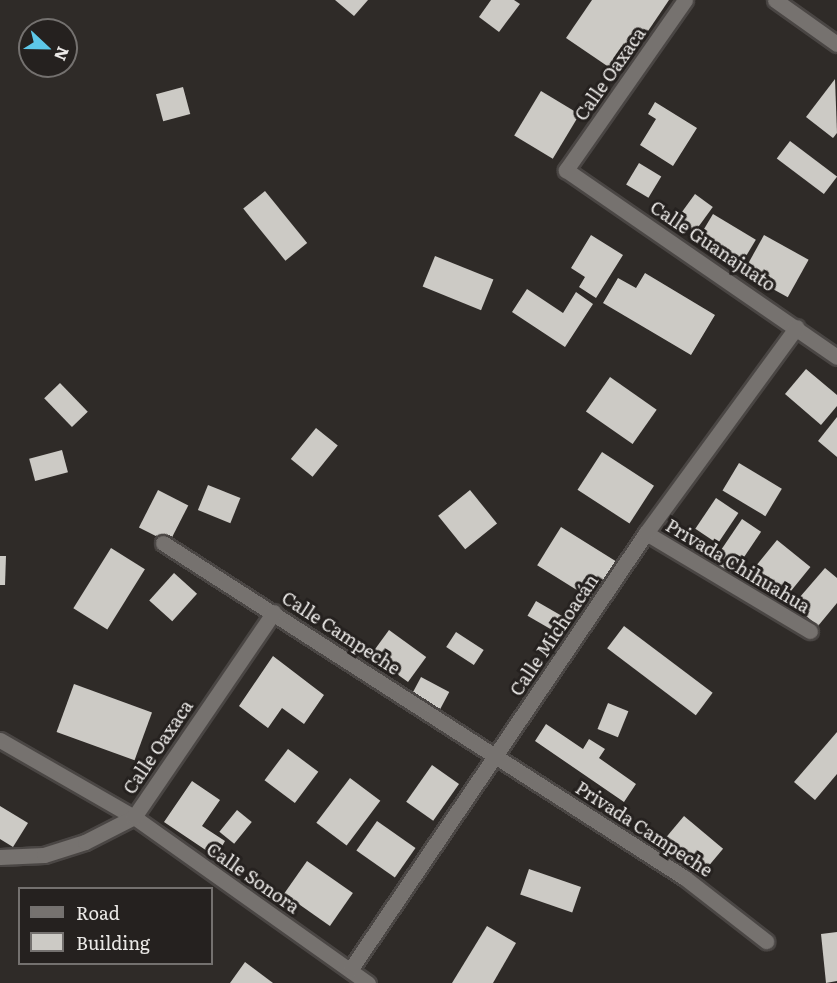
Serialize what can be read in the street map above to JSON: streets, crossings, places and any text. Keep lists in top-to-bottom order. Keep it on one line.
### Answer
{"streets":{"street":["Calle Oaxaca","Calle Guanajuato","Privada Chihuahua","Calle Campeche","Calle Michoacán","Privada Campeche","Calle Sonora"]},"crossings":[["Calle Oaxaca","Calle Guanajuato"],["Calle Oaxaca","Calle Campeche"],["Calle Oaxaca","Calle Sonora"],["Calle Guanajuato","Calle Michoacán"],["Privada Chihuahua","Calle Michoacán"],["Calle Campeche","Calle Michoacán"],["Calle Campeche","Privada Campeche"],["Calle Michoacán","Privada Campeche"],["Calle Michoacán","Calle Sonora"]],"legend":["Road","Building"],"north":"right"}
